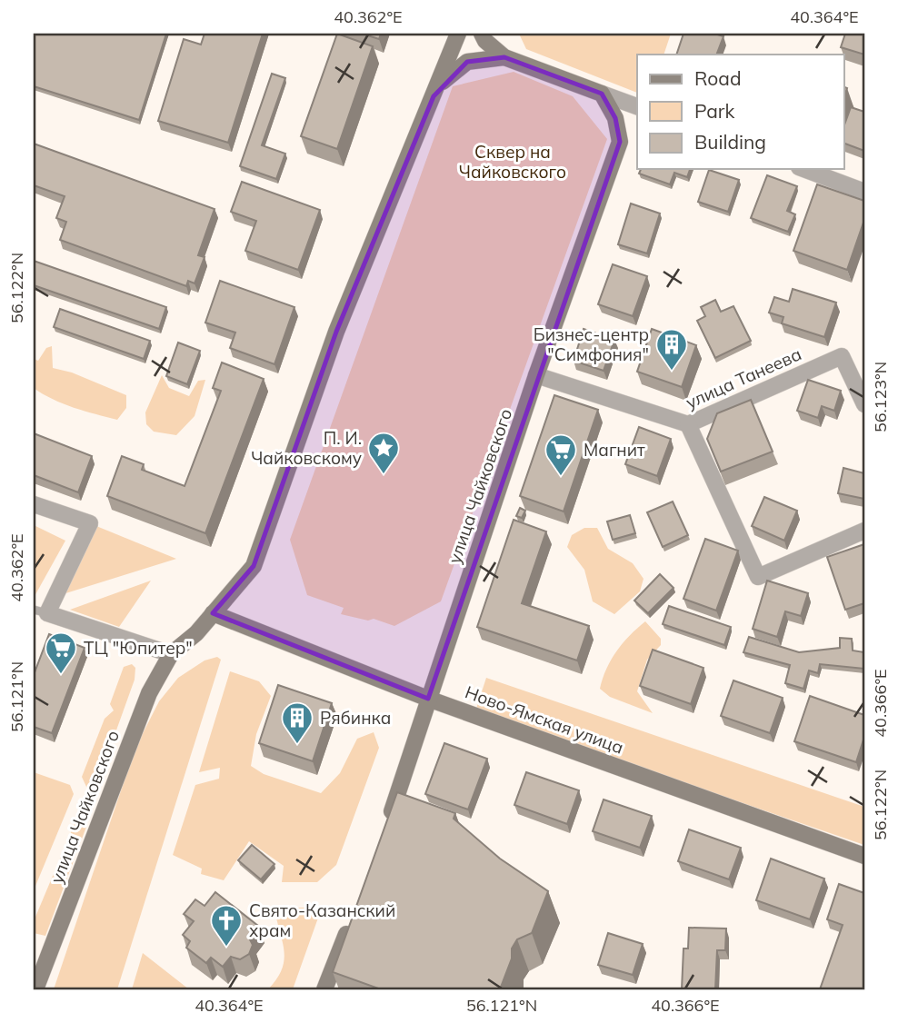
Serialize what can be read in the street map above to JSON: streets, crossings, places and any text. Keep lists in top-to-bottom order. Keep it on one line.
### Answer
{"streets":{"main road":["улица Чайковского","Ново-Ямская улица"],"street":["улица Танеева"]},"crossings":[["улица Танеева","улица Чайковского"],["улица Чайковского","Ново-Ямская улица"]],"parks":["Сквер на Чайковского"],"places":{"building":["Бизнес-центр \"Симфония\"","Рябинка"],"place":["П. И. Чайковскому"],"supermarket":["Магнит","ТЦ \"Юпитер\""],"church":["Свято-Казанский храм"]},"legend":["Road","Park","Building"],"coordinates":["40.362°E","40.364°E","56.122°N","56.123°N","56.121°N","40.366°E"]}
